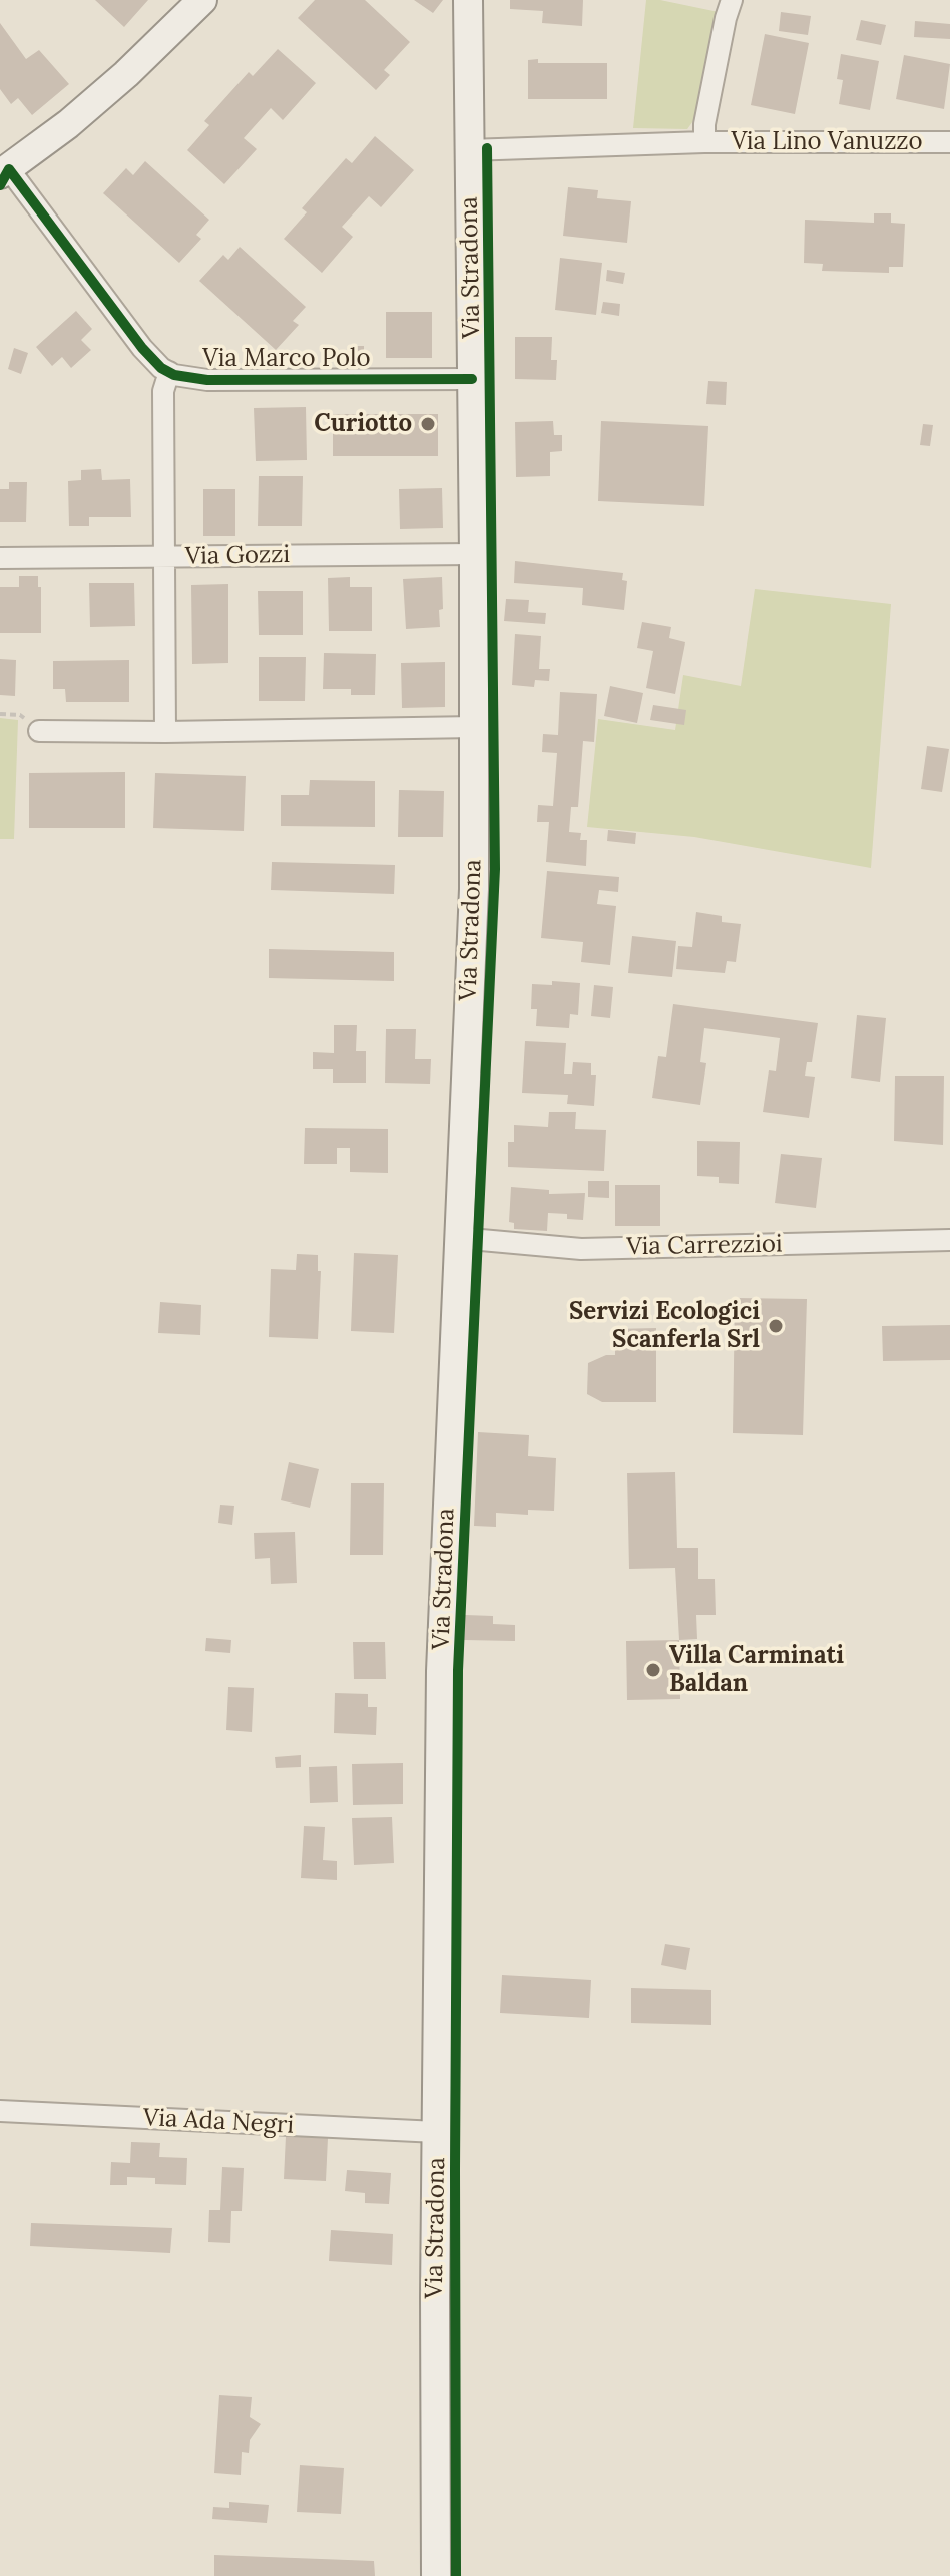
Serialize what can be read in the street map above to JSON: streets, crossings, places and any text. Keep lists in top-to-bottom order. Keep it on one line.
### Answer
{"streets":{"main road":["Via Stradona"],"street":["Via Lino Vanuzzo","Via Marco Polo","Via Gozzi","Via Carrezzioi","Via Ada Negri"]},"crossings":[["Via Lino Vanuzzo","Via Stradona"],["Via Stradona","Via Marco Polo"],["Via Stradona","Via Gozzi"],["Via Stradona","Via Carrezzioi"],["Via Stradona","Via Ada Negri"]],"places":["Curiotto","Servizi Ecologici Scanferla Srl","Villa Carminati Baldan"]}
